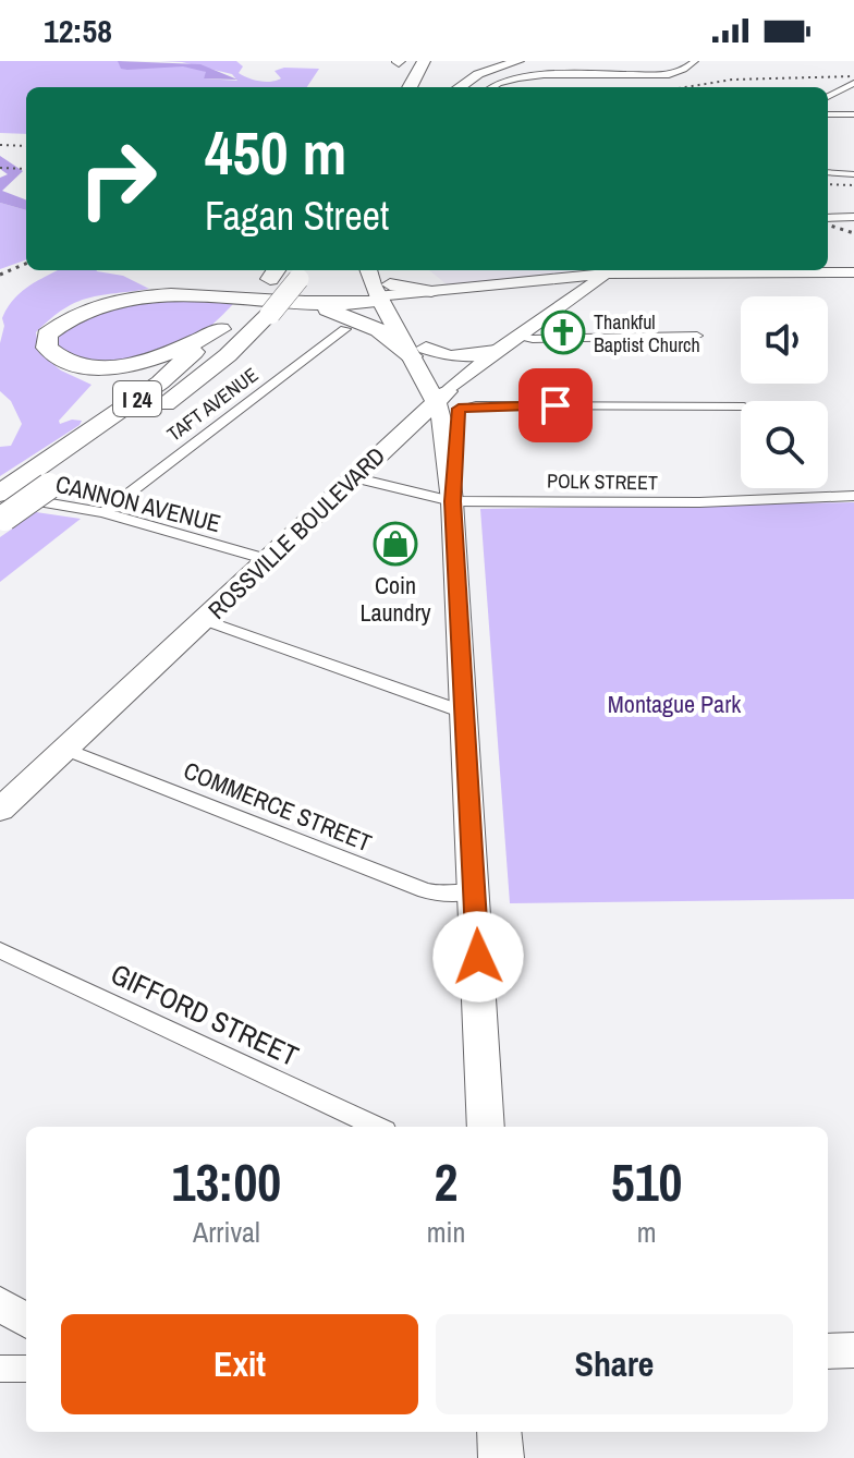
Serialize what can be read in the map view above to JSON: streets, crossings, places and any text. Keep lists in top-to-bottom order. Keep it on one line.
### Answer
{"streets":{"highway":["I 24"],"main road":["ROSSVILLE BOULEVARD"],"street":["TAFT AVENUE","POLK STREET","CANNON AVENUE","COMMERCE STREET","GIFFORD STREET"]},"crossings":[["I 24","CANNON AVENUE"],["TAFT AVENUE","CANNON AVENUE"],["POLK STREET","ROSSVILLE BOULEVARD"],["CANNON AVENUE","ROSSVILLE BOULEVARD"],["ROSSVILLE BOULEVARD","COMMERCE STREET"]],"parks":["Montague Park"],"places":{"church":["Thankful Baptist Church"],"shop":["Coin Laundry"]},"page":{"status":"12:58","turn":["450 m","Fagan Street"],"eta":["13:00","Arrival","2","min","510","m"],"buttons":["Exit","Share"]}}
